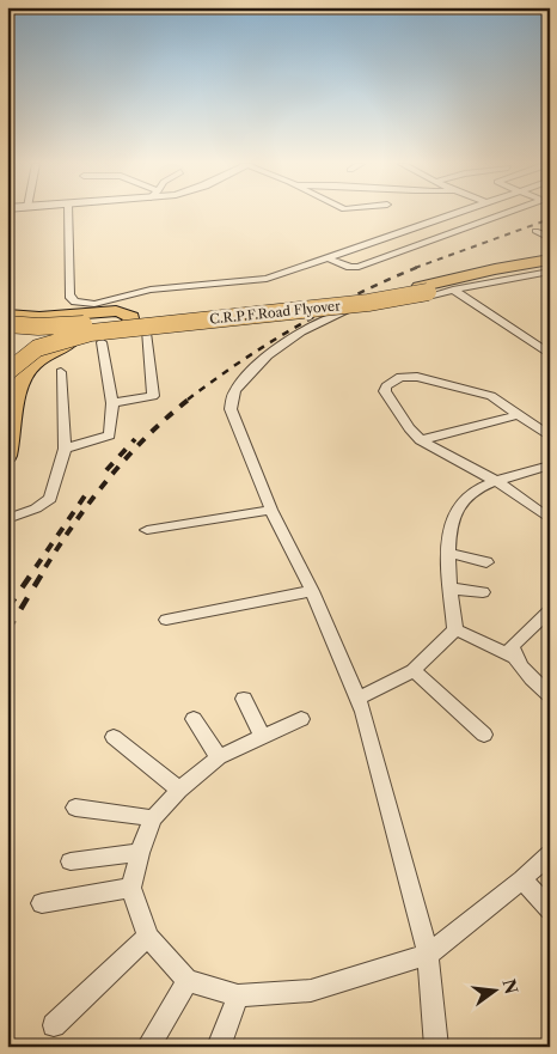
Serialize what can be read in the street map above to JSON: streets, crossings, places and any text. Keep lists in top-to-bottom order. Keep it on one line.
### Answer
{"streets":{"main road":["C.R.P.F.Road Flyover"]},"north":"right"}
